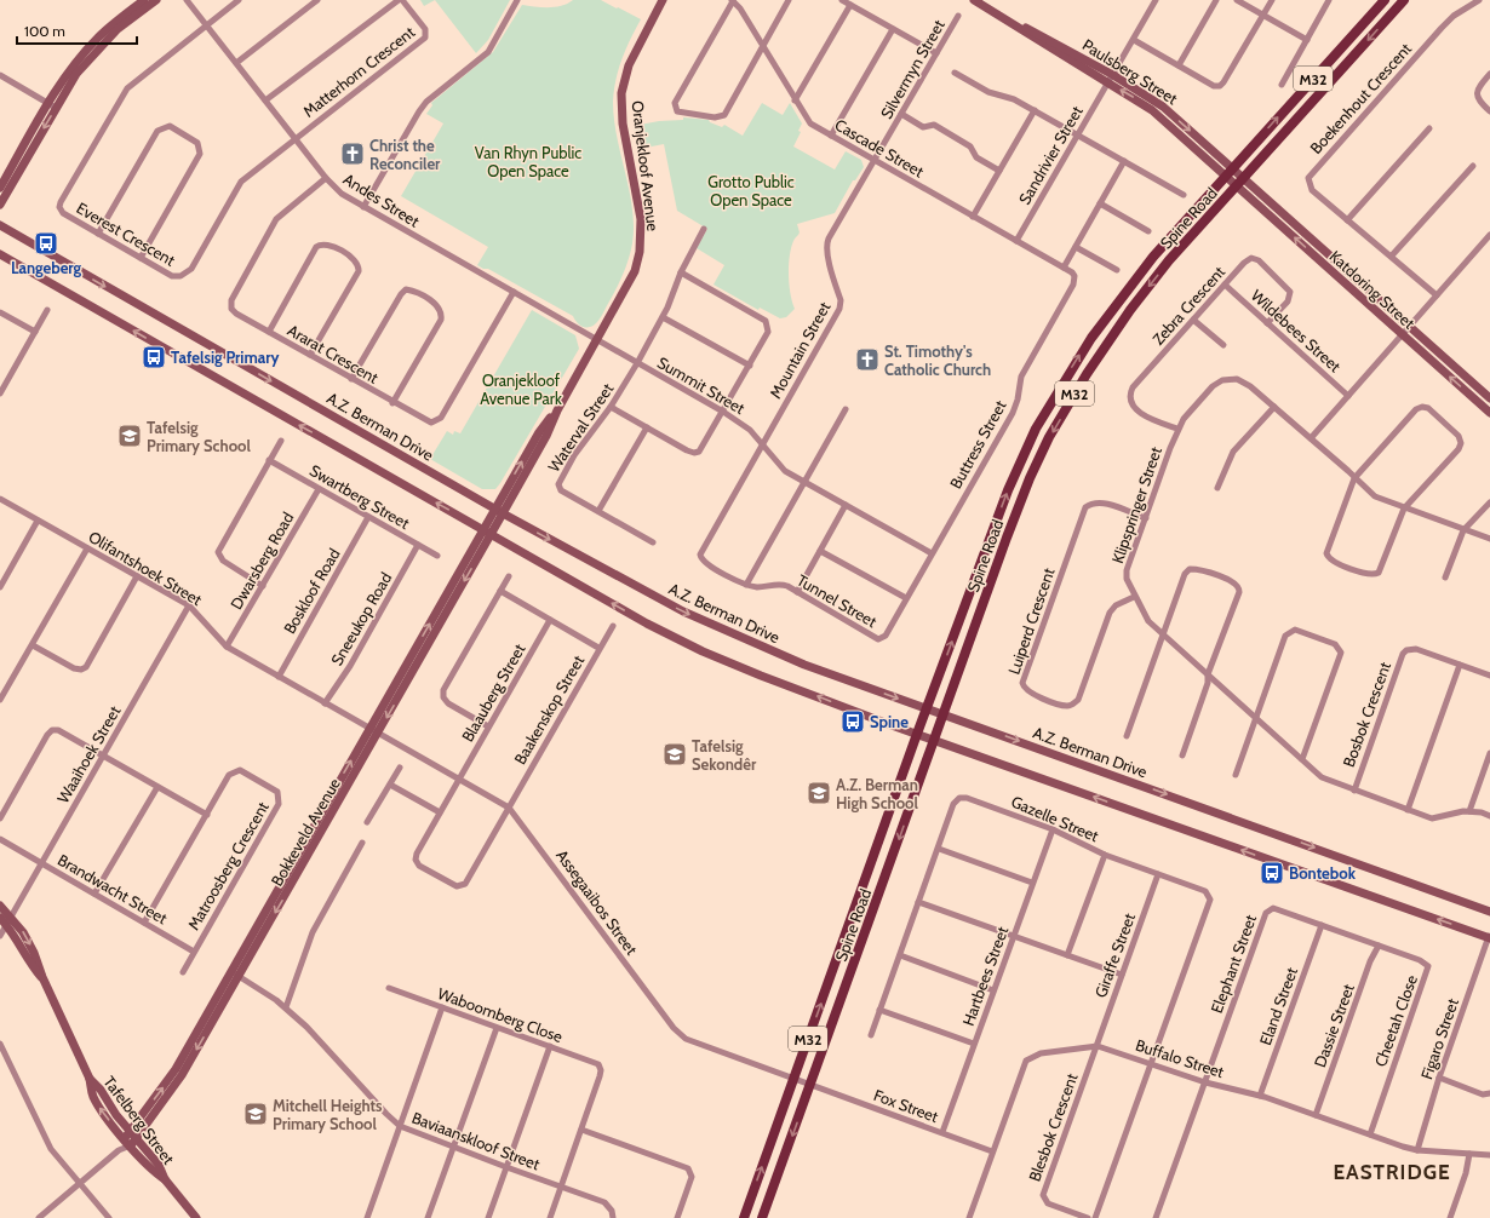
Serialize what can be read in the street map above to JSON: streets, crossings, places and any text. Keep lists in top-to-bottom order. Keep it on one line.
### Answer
{"streets":{"main road":["M32","Spine Road"],"street":["Silvermyn Street","Matterhorn Crescent","Paulsberg Street","Boekenhout Crescent","Cascade Street","Sandrivier Street","Oranjekloof Avenue","Andes Street","Everest Crescent","Katdoring Street","Zebra Crescent","Wildebees Street","Mountain Street","Ararat Crescent","Summit Street","A.Z. Berman Drive","Waterval Street","Buttress Street","Swartberg Street","Klipspringer Street","Dwarsberg Road","Olifantshoek Street","Boskloof Road","Tunnel Street","Sneeukop Road","Luiperd Crescent","Blaauberg Street","Baakenskop Street","Bosbok Crescent","Waaihoek Street","Gazelle Street","Bokkeveld Avenue","Matroosberg Crescent","Brandwacht Street","Assegaaibos Street","Giraffe Street","Elephant Street","Hartbees Street","Eland Street","Waboomberg Close","Cheetah Close","Dassie Street","Figaro Street","Buffalo Street","Fox Street","Tafelberg Street","Blesbok Crescent","Baviaanskloof Street"]},"crossings":[["Silvermyn Street","Cascade Street"],["Silvermyn Street","Mountain Street"],["Matterhorn Crescent","Andes Street"],["Matterhorn Crescent","Everest Crescent"],["Paulsberg Street","Sandrivier Street"],["Paulsberg Street","Spine Road"],["Paulsberg Street","Katdoring Street"],["Cascade Street","Sandrivier Street"],["Cascade Street","Mountain Street"],["Cascade Street","Buttress Street"],["Oranjekloof Avenue","Andes Street"],["Oranjekloof Avenue","Summit Street"],["Oranjekloof Avenue","A.Z. Berman Drive"],["Oranjekloof Avenue","Bokkeveld Avenue"],["Andes Street","Everest Crescent"],["Andes Street","Ararat Crescent"],["Andes Street","Summit Street"],["Spine Road","Katdoring Street"],["Spine Road","A.Z. Berman Drive"],["Spine Road","Assegaaibos Street"],["Spine Road","Fox Street"],["Zebra Crescent","Wildebees Street"],["Zebra Crescent","Klipspringer Street"],["Mountain Street","Summit Street"],["Mountain Street","Tunnel Street"],["Summit Street","Waterval Street"],["Summit Street","Buttress Street"],["Buttress Street","Tunnel Street"],["Swartberg Street","Dwarsberg Road"],["Swartberg Street","Boskloof Road"],["Swartberg Street","Sneeukop Road"],["Klipspringer Street","Luiperd Crescent"],["Klipspringer Street","Bosbok Crescent"],["Dwarsberg Road","Olifantshoek Street"],["Olifantshoek Street","Boskloof Road"],["Olifantshoek Street","Sneeukop Road"],["Olifantshoek Street","Waaihoek Street"],["Olifantshoek Street","Bokkeveld Avenue"],["Olifantshoek Street","Assegaaibos Street"],["Blaauberg Street","Baakenskop Street"],["Blaauberg Street","Assegaaibos Street"],["Baakenskop Street","Assegaaibos Street"],["Waaihoek Street","Brandwacht Street"],["Waaihoek Street","Tafelberg Street"],["Gazelle Street","Giraffe Street"],["Gazelle Street","Hartbees Street"],["Gazelle Street","Buffalo Street"],["Bokkeveld Avenue","Assegaaibos Street"],["Bokkeveld Avenue","Tafelberg Street"],["Bokkeveld Avenue","Baviaanskloof Street"],["Matroosberg Crescent","Brandwacht Street"],["Assegaaibos Street","Fox Street"],["Giraffe Street","Buffalo Street"],["Giraffe Street","Blesbok Crescent"],["Elephant Street","Eland Street"],["Elephant Street","Cheetah Close"],["Elephant Street","Dassie Street"],["Elephant Street","Buffalo Street"],["Hartbees Street","Fox Street"],["Eland Street","Buffalo Street"],["Cheetah Close","Dassie Street"],["Cheetah Close","Buffalo Street"],["Dassie Street","Buffalo Street"],["Figaro Street","Buffalo Street"],["Buffalo Street","Fox Street"],["Buffalo Street","Blesbok Crescent"]],"districts":["EASTRIDGE"],"parks":["Van Rhyn Public Open Space","Grotto Public Open Space","Oranjekloof Avenue Park"],"places":{"church":["Christ the Reconciler","St. Timothy's Catholic Church"],"bus stop":["Langeberg","Tafelsig Primary","Spine","Bontebok"],"school or university":["Tafelsig Primary School","Tafelsig Sekondêr","A.Z. Berman High School","Mitchell Heights Primary School"]},"scale_bar":"100 m"}
